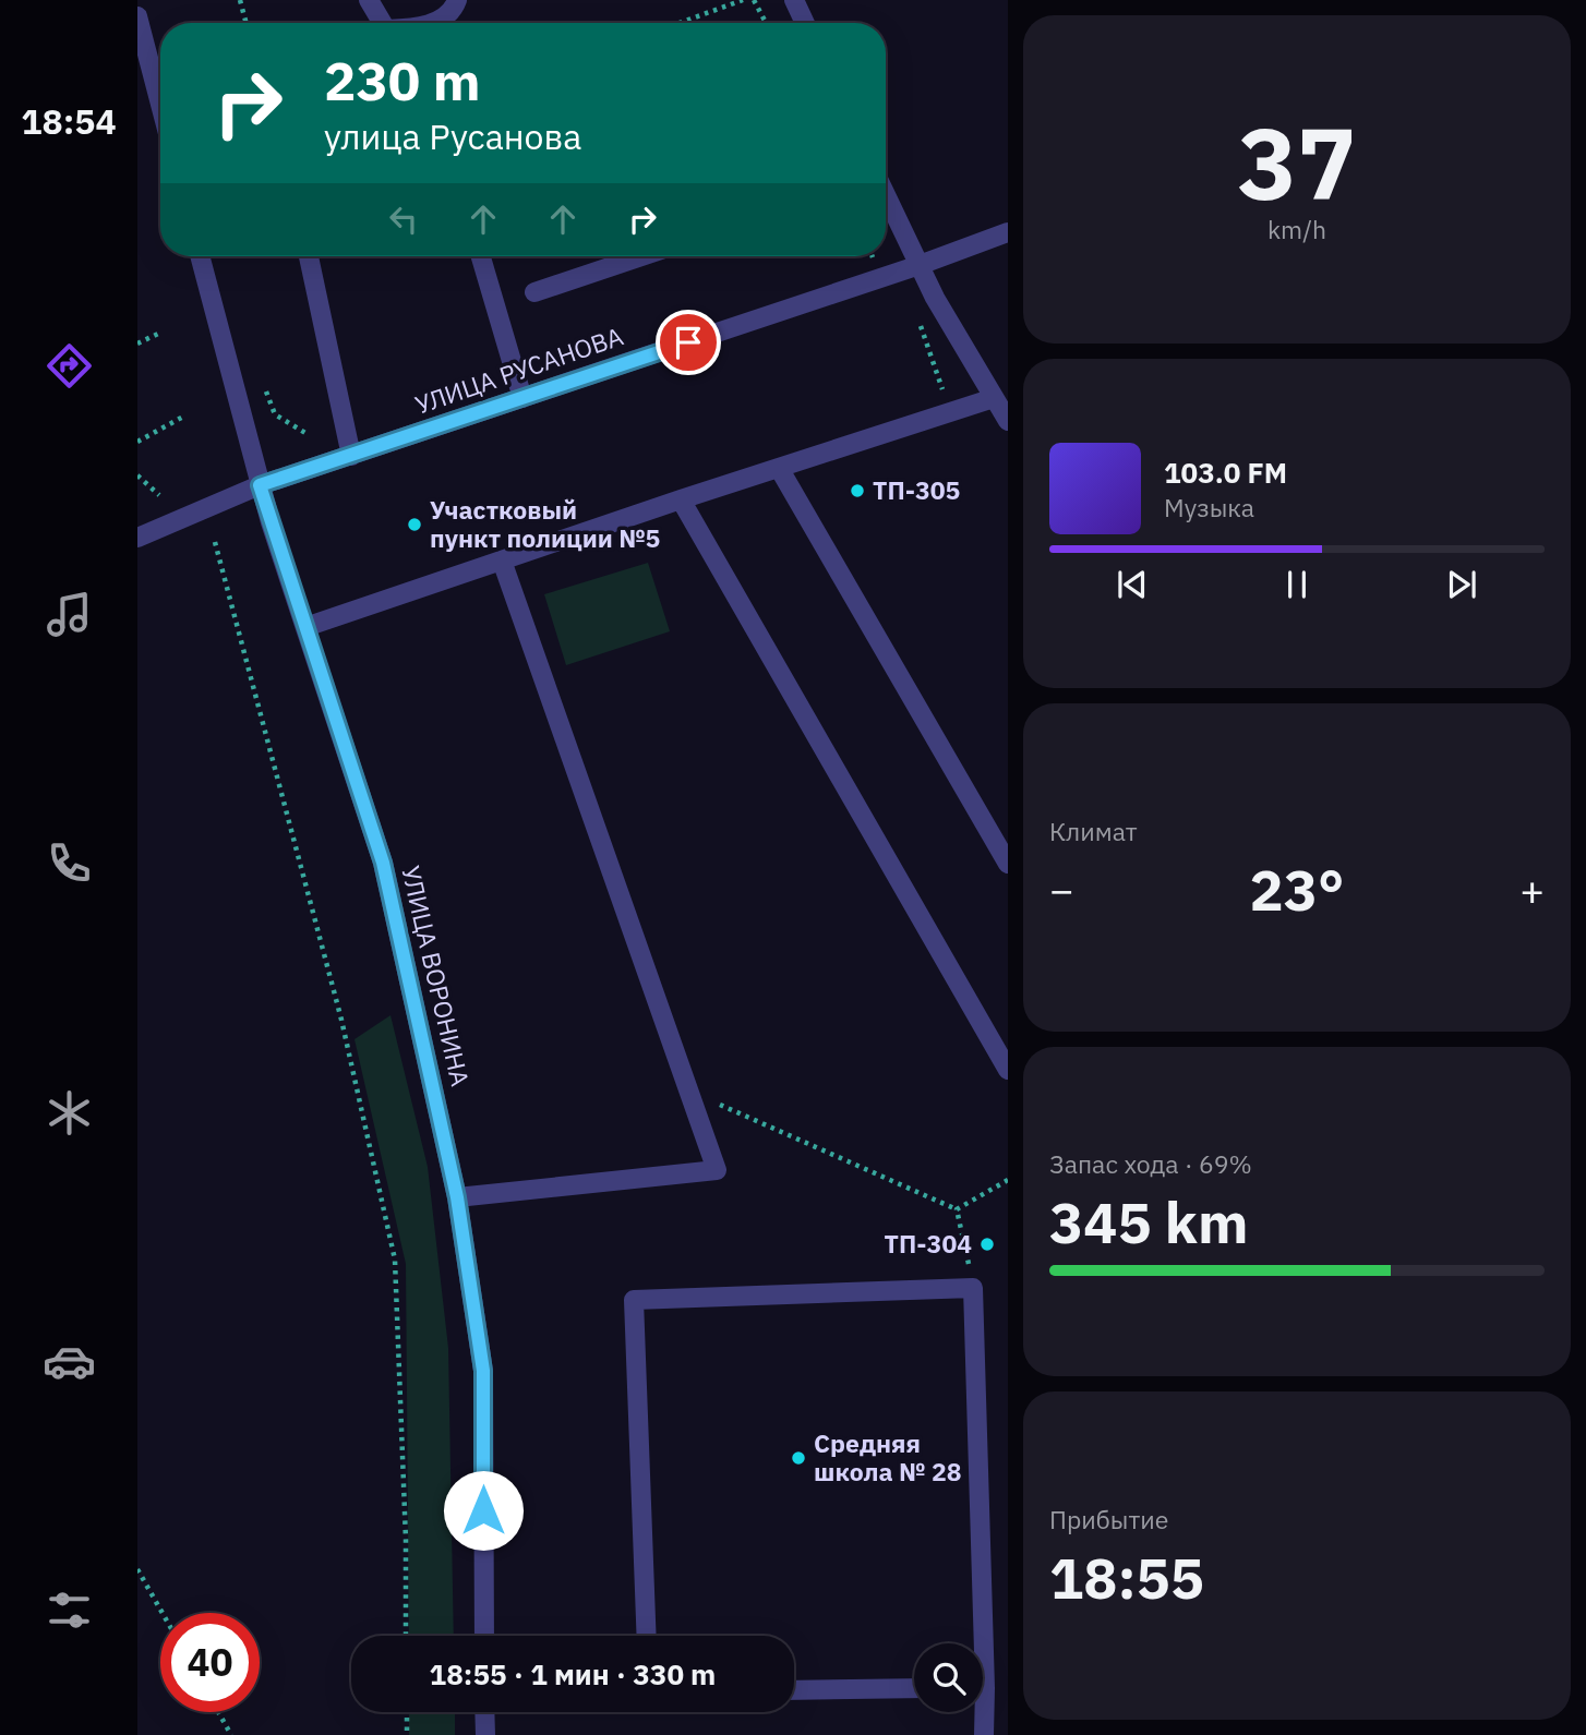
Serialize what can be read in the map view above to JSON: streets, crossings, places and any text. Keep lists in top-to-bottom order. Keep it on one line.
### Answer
{"streets":{"street":["УЛИЦА РУСАНОВА","УЛИЦА ВОРОНИНА"]},"crossings":[["УЛИЦА РУСАНОВА","УЛИЦА ВОРОНИНА"]],"places":["ТП-305","Участковый пункт полиции №5","ТП-304","Средняя школа № 28"],"page":{"tabs":"18:54","tile":[["37","km/h"],"Климат",["Запас хода · 69%","345 km"],["Прибытие","18:55"]],"turn":["230 m","улица Русанова"],"song":["103.0 FM","Музыка"],"heat":["−","23°","+"],"limit":"40","trip":"18:55 · 1 мин · 330 m"}}
